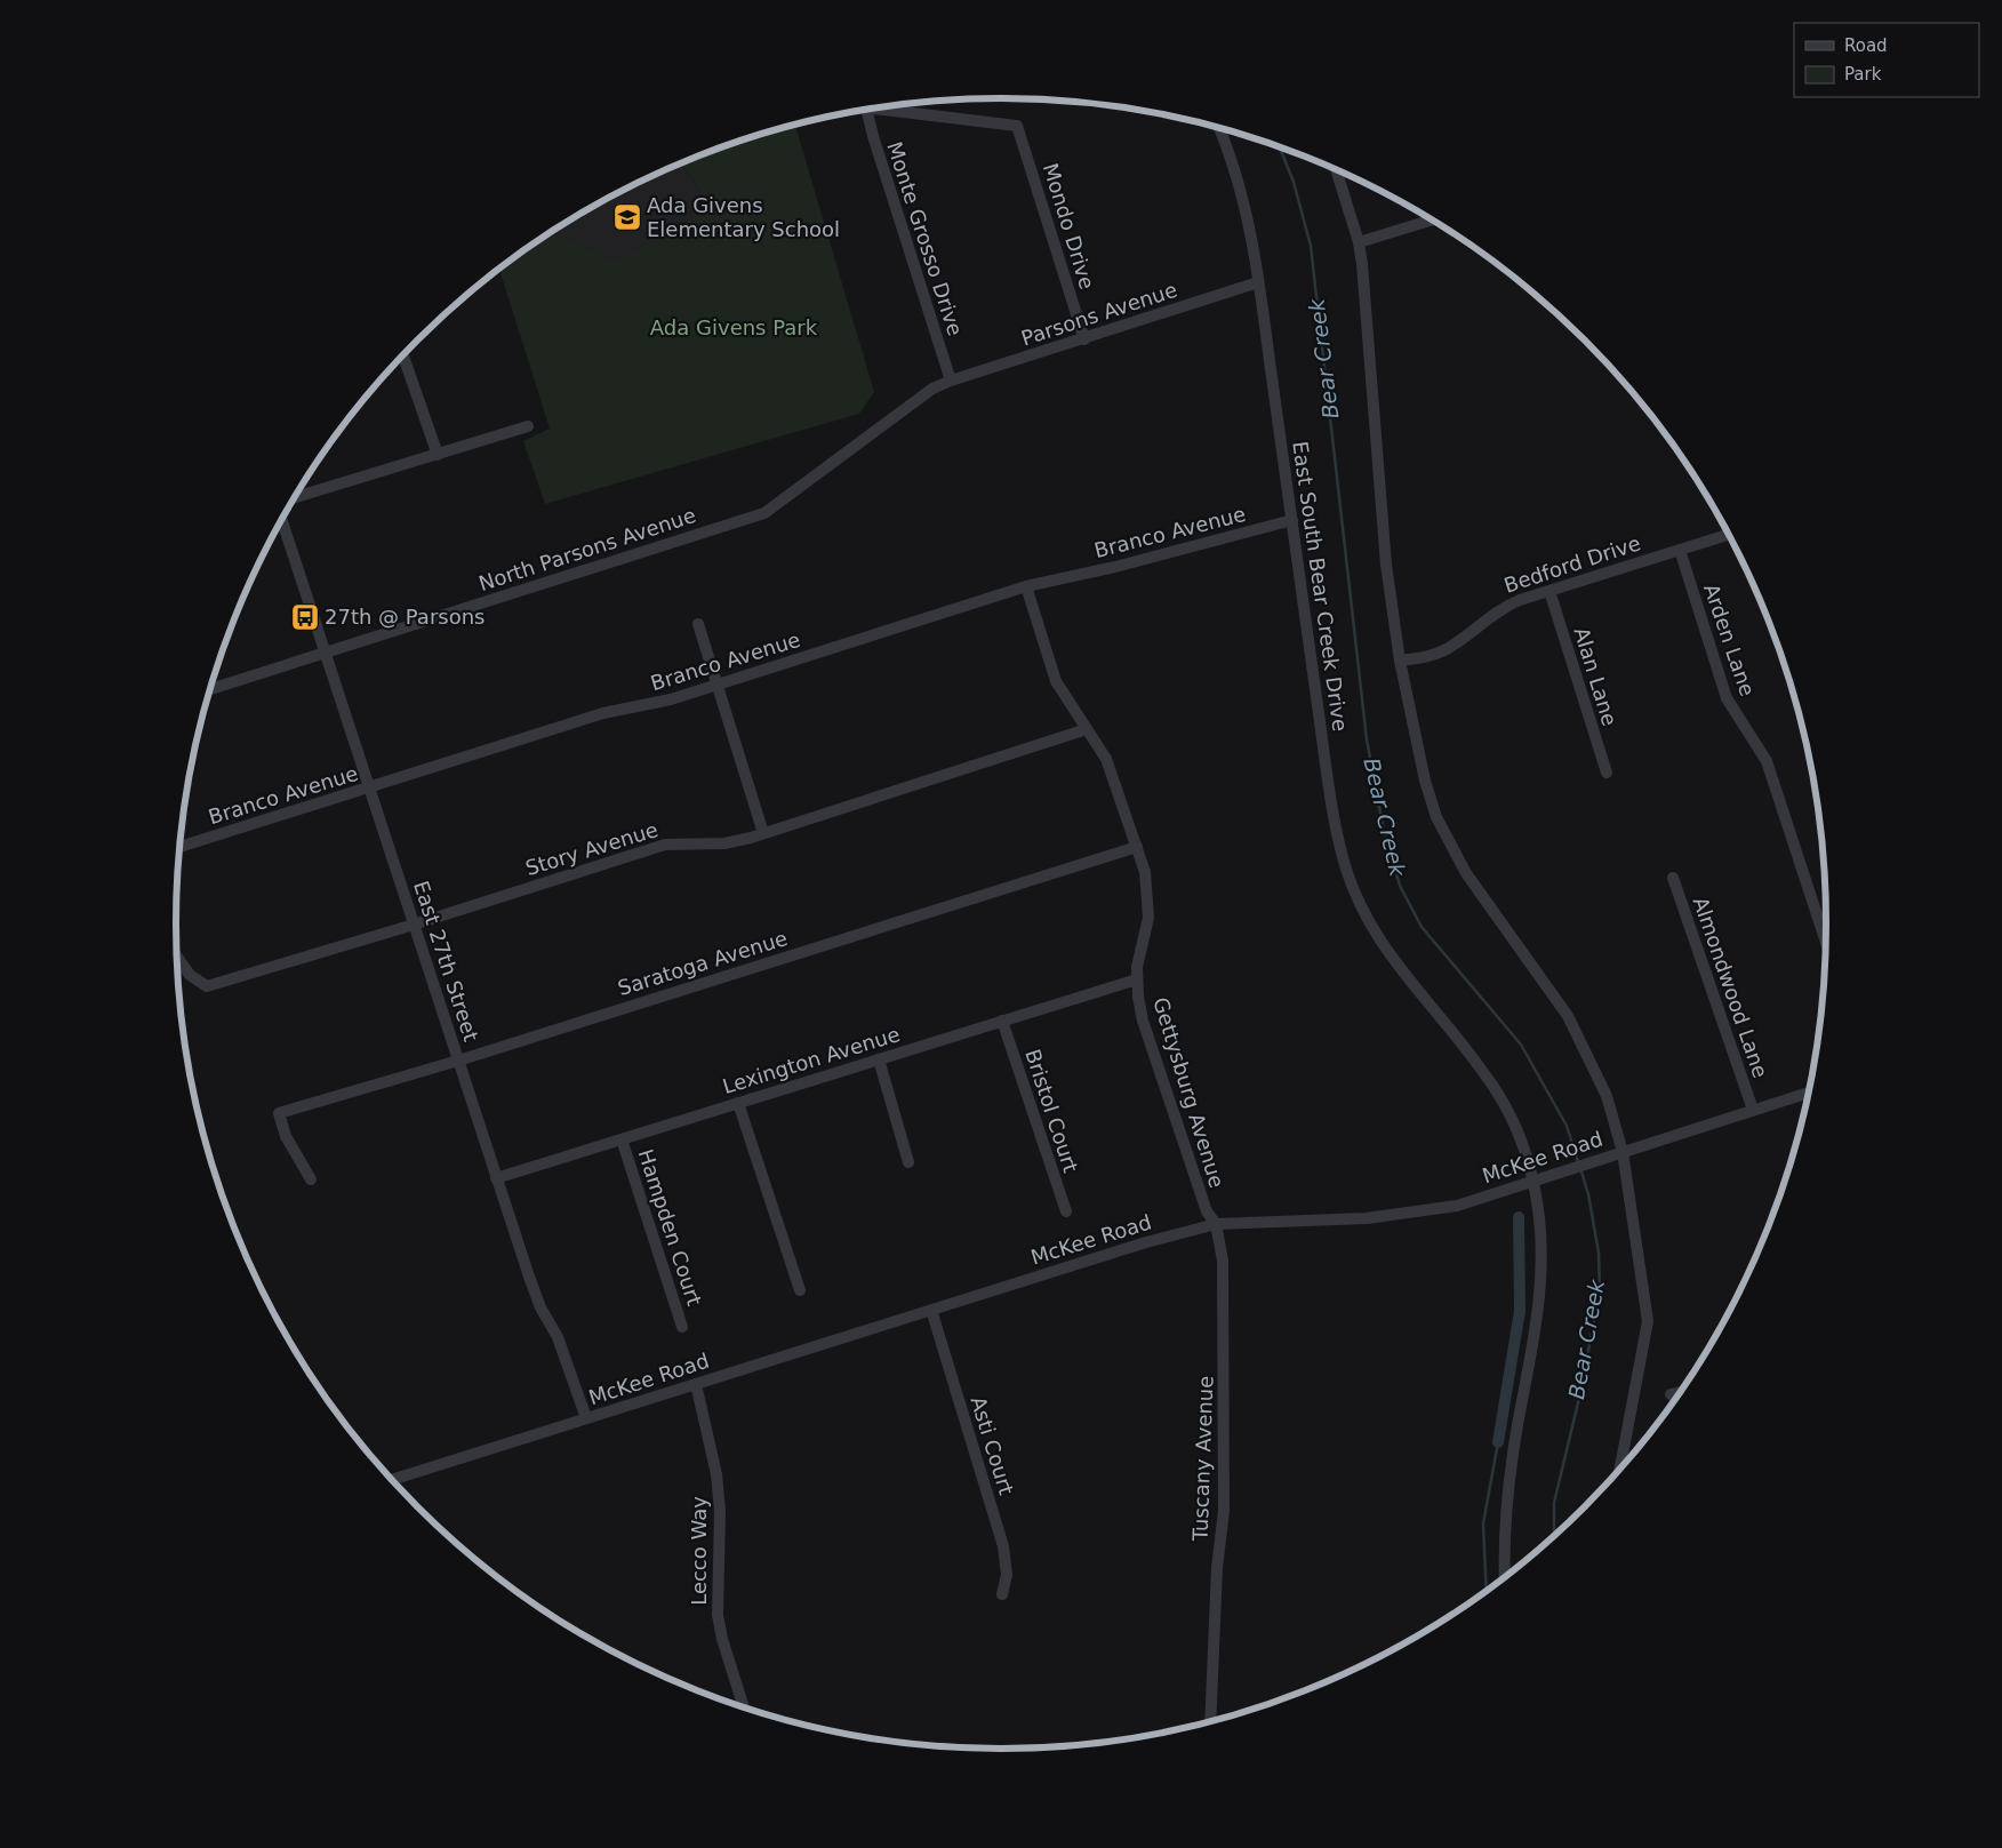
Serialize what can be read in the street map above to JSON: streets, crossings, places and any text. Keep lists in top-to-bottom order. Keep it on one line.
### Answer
{"streets":{"street":["Mondo Drive","Monte Grosso Drive","Parsons Avenue","Branco Avenue","North Parsons Avenue","Bedford Drive","East South Bear Creek Drive","Arden Lane","Alan Lane","Story Avenue","East 27th Street","Saratoga Avenue","Almondwood Lane","Lexington Avenue","Gettysburg Avenue","Bristol Court","McKee Road","Hampden Court","Asti Court","Tuscany Avenue","Lecco Way"]},"crossings":[["Mondo Drive","Parsons Avenue"],["Monte Grosso Drive","Parsons Avenue"],["Monte Grosso Drive","North Parsons Avenue"],["Parsons Avenue","North Parsons Avenue"],["Parsons Avenue","East South Bear Creek Drive"],["Branco Avenue","East South Bear Creek Drive"],["Branco Avenue","East 27th Street"],["Branco Avenue","Gettysburg Avenue"],["North Parsons Avenue","East 27th Street"],["Bedford Drive","Arden Lane"],["Bedford Drive","Alan Lane"],["East South Bear Creek Drive","McKee Road"],["Story Avenue","East 27th Street"],["Story Avenue","Gettysburg Avenue"],["East 27th Street","Saratoga Avenue"],["East 27th Street","Lexington Avenue"],["East 27th Street","McKee Road"],["Saratoga Avenue","Gettysburg Avenue"],["Almondwood Lane","McKee Road"],["Lexington Avenue","Gettysburg Avenue"],["Lexington Avenue","Bristol Court"],["Lexington Avenue","Hampden Court"],["Gettysburg Avenue","McKee Road"],["Gettysburg Avenue","Tuscany Avenue"],["McKee Road","Asti Court"],["McKee Road","Tuscany Avenue"],["McKee Road","Lecco Way"]],"water":["Bear Creek"],"parks":["Ada Givens Park"],"places":{"school or university":["Ada Givens Elementary School"],"bus stop":["27th @ Parsons"]},"legend":["Road","Park"]}
